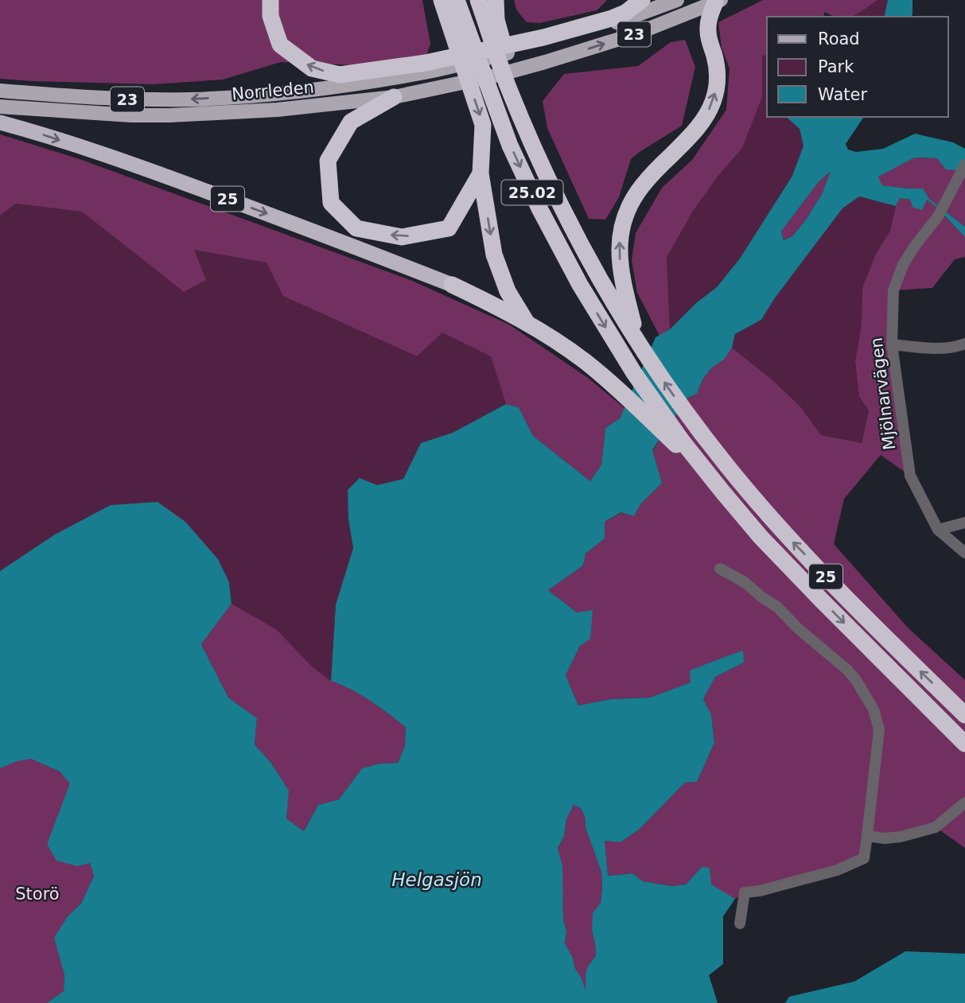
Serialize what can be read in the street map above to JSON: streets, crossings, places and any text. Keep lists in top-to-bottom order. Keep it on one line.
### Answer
{"streets":{"highway":["25.02","25"],"main road":["23","Norrleden"],"street":["Mjölnarvägen"]},"crossings":[["25.02","25"]],"water":["Helgasjön"],"parks":["Storö"],"legend":["Road","Park","Water"]}
